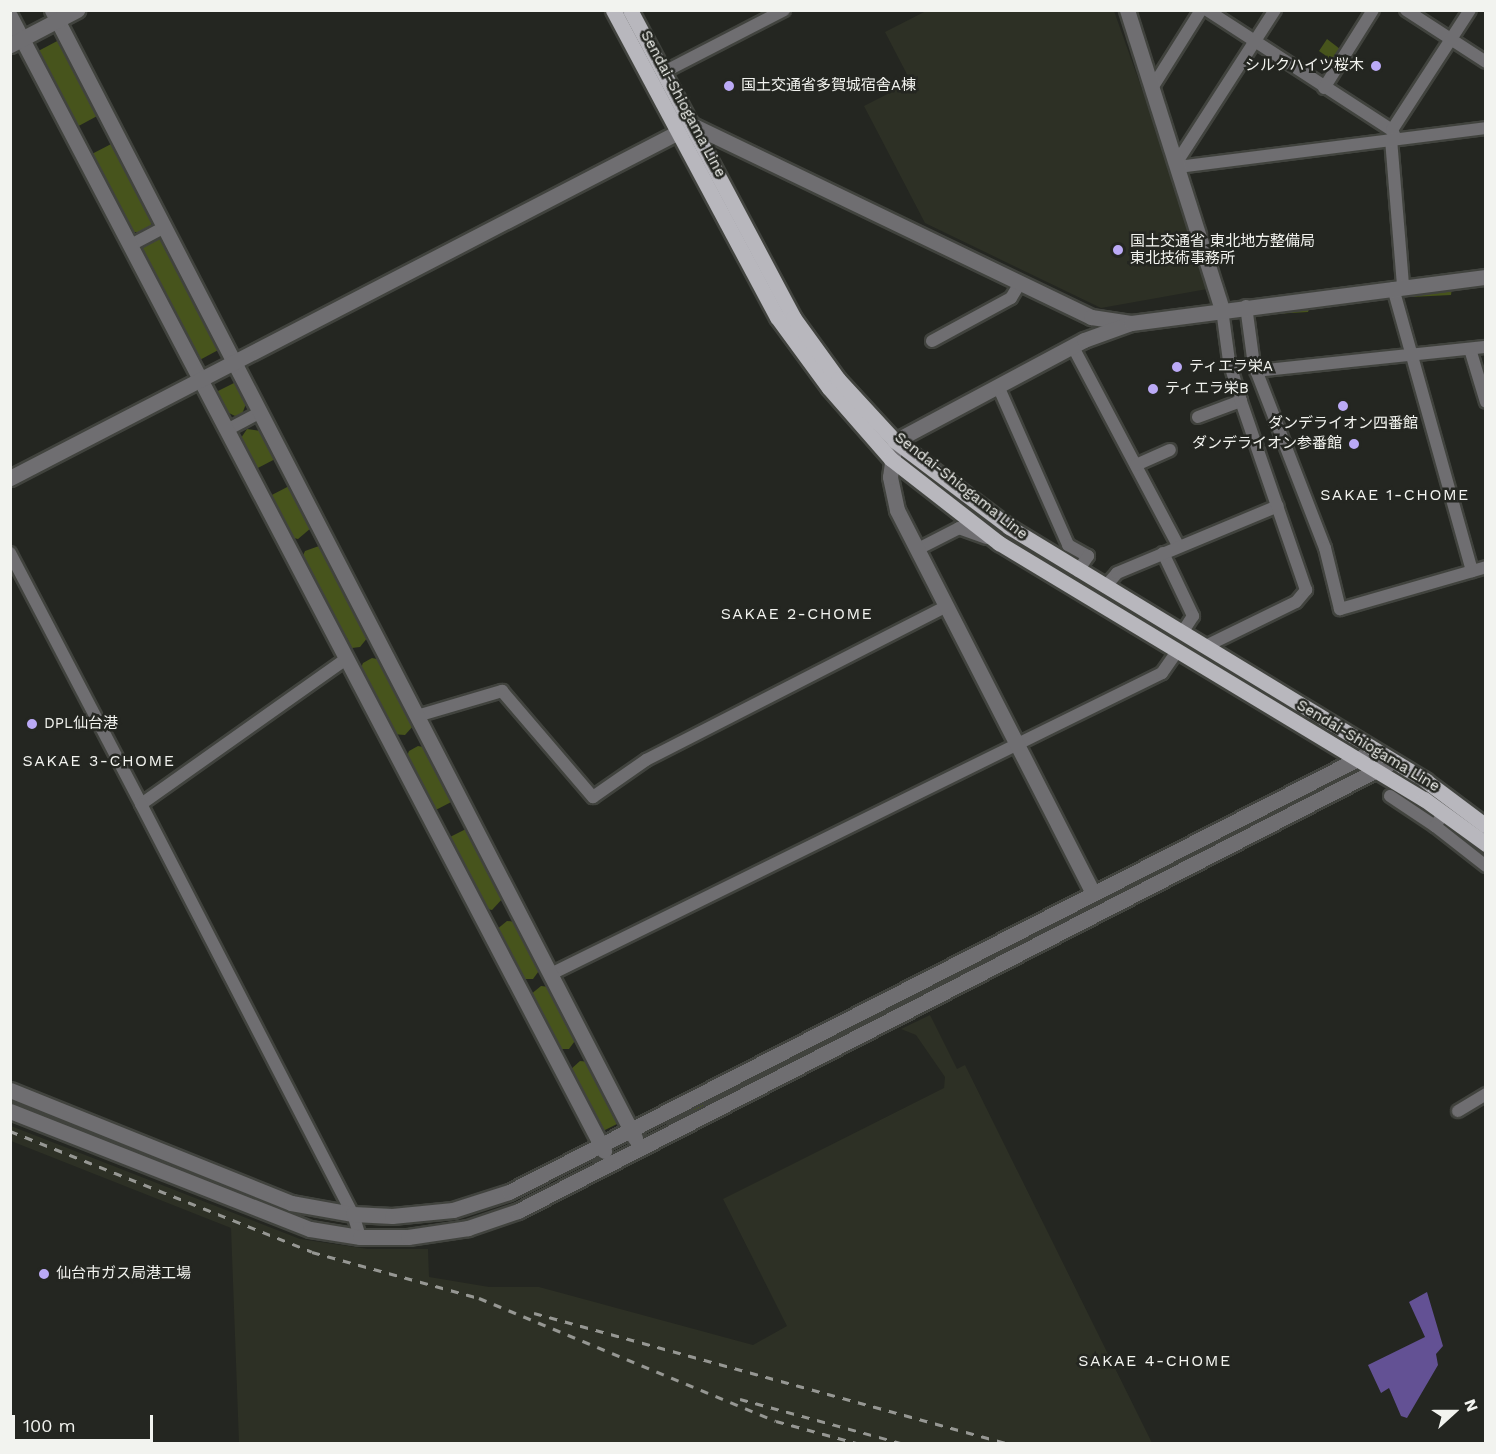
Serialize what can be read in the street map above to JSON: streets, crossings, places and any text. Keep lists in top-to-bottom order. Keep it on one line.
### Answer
{"streets":{"main road":["Sendai-Shiogama Line"]},"districts":["SAKAE 1-CHOME","SAKAE 2-CHOME","SAKAE 3-CHOME","SAKAE 4-CHOME"],"places":["シルクハイツ桜木","国土交通省多賀城宿舎A棟","国土交通省 東北地方整備局 東北技術事務所","ティエラ栄A","ティエラ栄B","ダンデライオン四番館","ダンデライオン参番館","DPL仙台港","仙台市ガス局港工場"],"scale_bar":"100 m","north":"right"}
